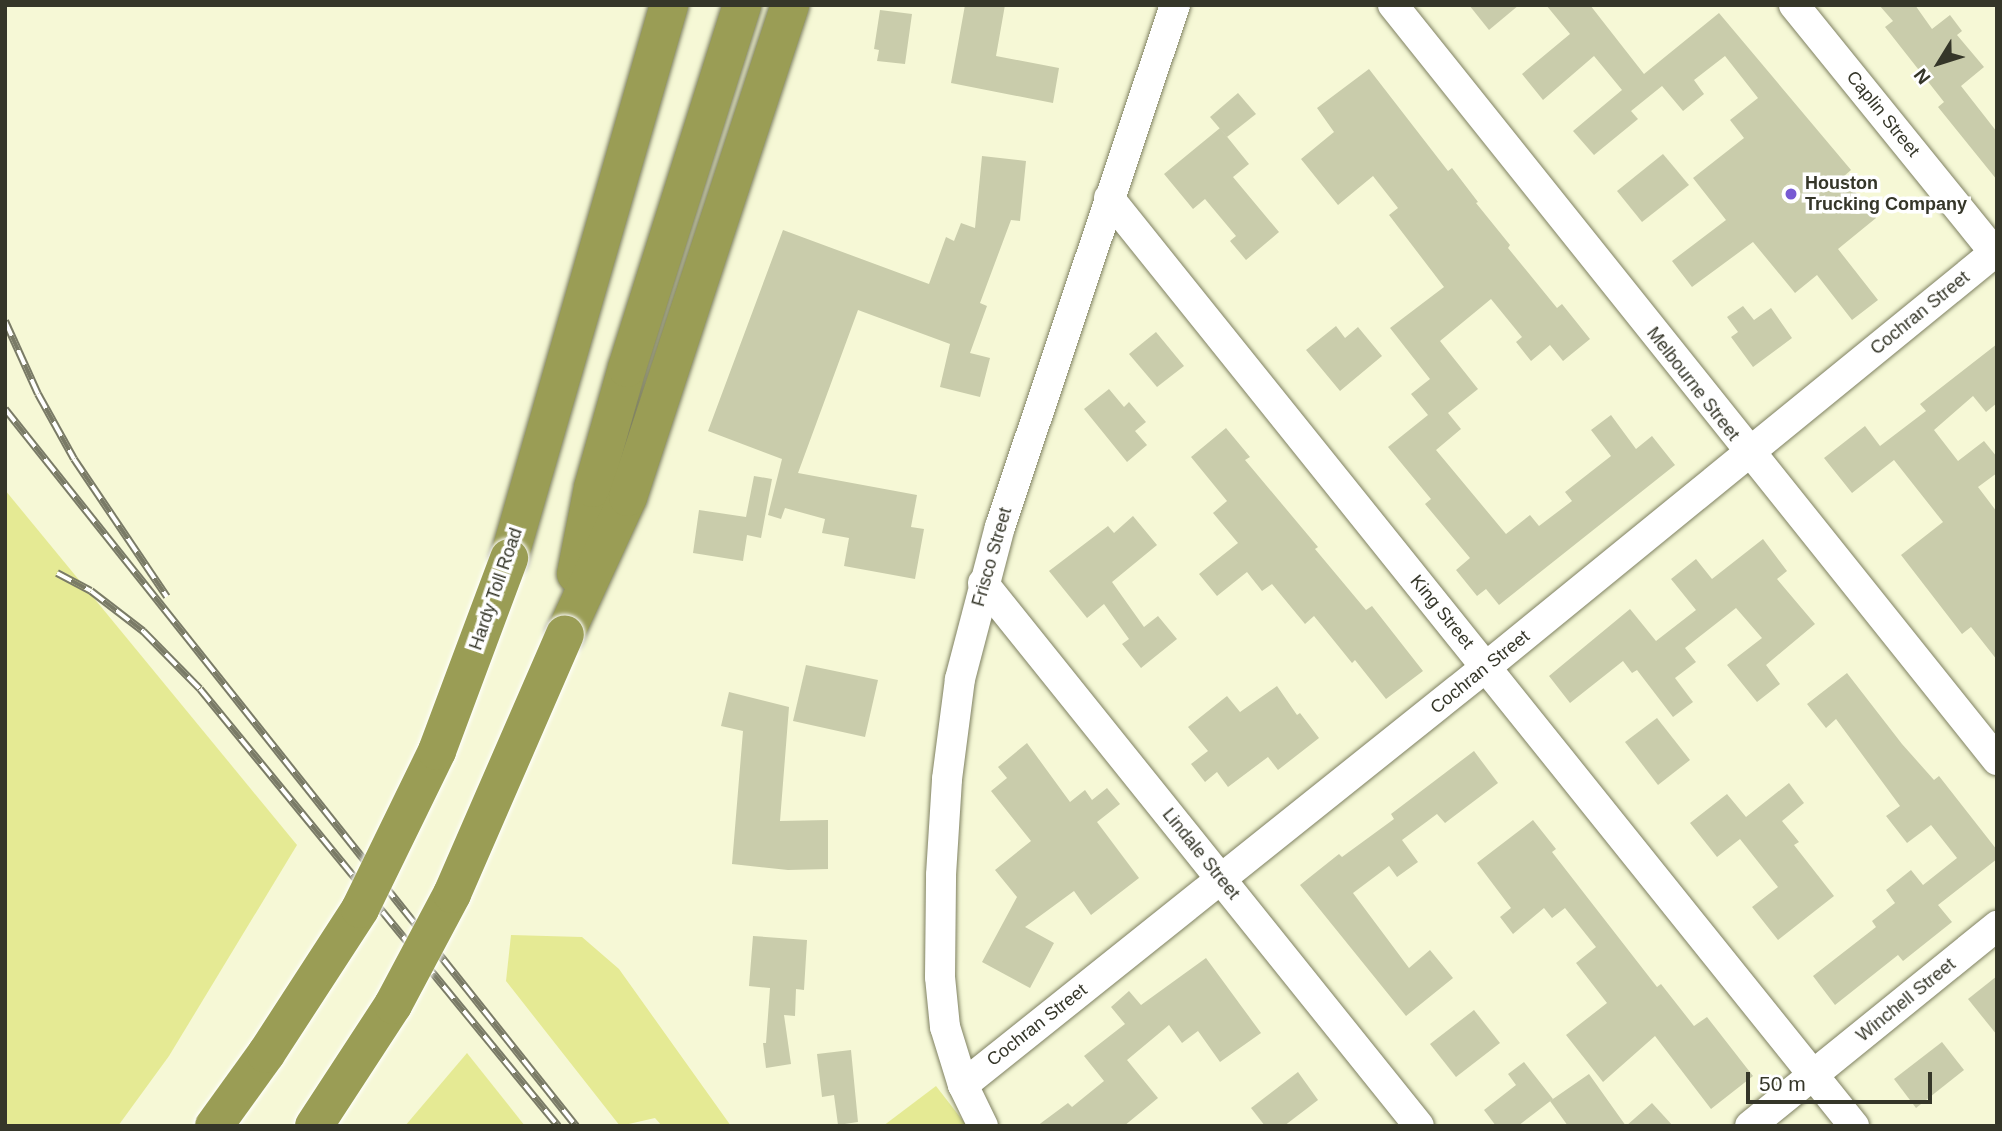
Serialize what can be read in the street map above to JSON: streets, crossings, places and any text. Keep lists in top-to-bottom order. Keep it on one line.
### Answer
{"streets":{"highway":["Hardy Toll Road"],"street":["Caplin Street","Cochran Street","Melbourne Street","Frisco Street","King Street","Lindale Street","Winchell Street"]},"crossings":[["Caplin Street","Cochran Street"],["Cochran Street","Melbourne Street"],["Cochran Street","Frisco Street"],["Cochran Street","King Street"],["Cochran Street","Lindale Street"],["Frisco Street","King Street"],["Frisco Street","Lindale Street"],["King Street","Winchell Street"]],"places":["Houston Trucking Company"],"scale_bar":"50 m","north":"bottom left"}
